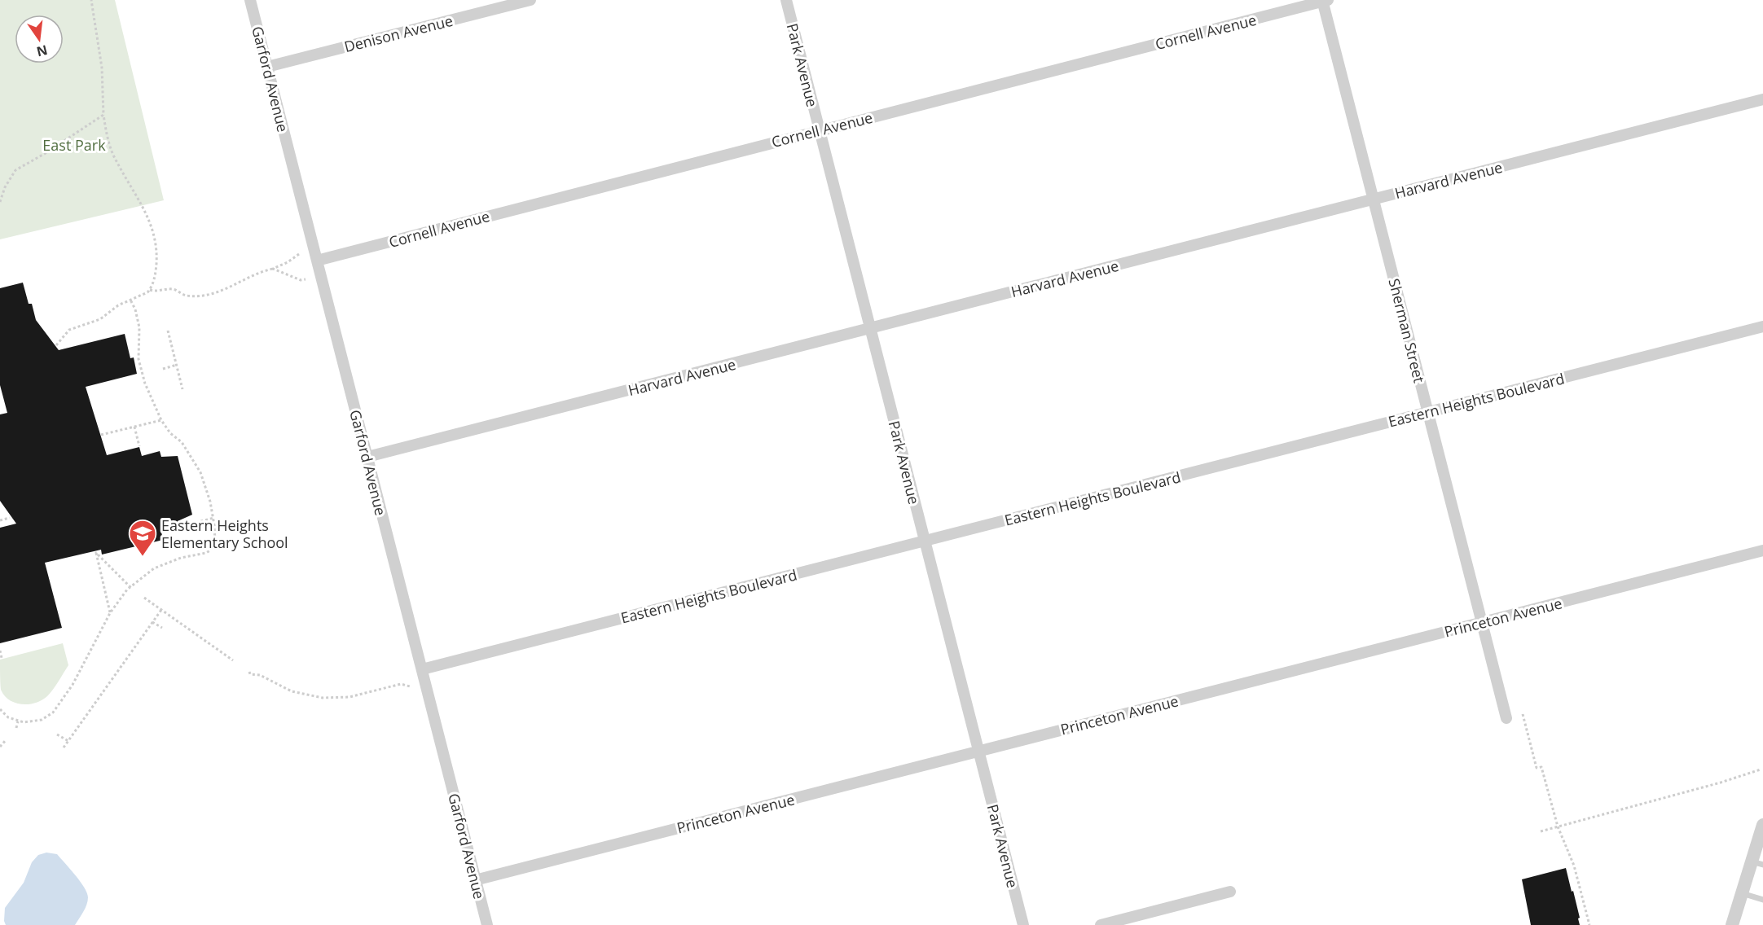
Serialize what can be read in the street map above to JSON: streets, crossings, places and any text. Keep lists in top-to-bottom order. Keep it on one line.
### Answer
{"streets":{"street":["Cornell Avenue","Denison Avenue","Park Avenue","Garford Avenue","Harvard Avenue","Sherman Street","Eastern Heights Boulevard","Princeton Avenue"]},"crossings":[["Cornell Avenue","Park Avenue"],["Cornell Avenue","Garford Avenue"],["Cornell Avenue","Sherman Street"],["Denison Avenue","Garford Avenue"],["Park Avenue","Harvard Avenue"],["Park Avenue","Eastern Heights Boulevard"],["Park Avenue","Princeton Avenue"],["Garford Avenue","Harvard Avenue"],["Garford Avenue","Eastern Heights Boulevard"],["Garford Avenue","Princeton Avenue"],["Harvard Avenue","Sherman Street"],["Sherman Street","Eastern Heights Boulevard"],["Sherman Street","Princeton Avenue"]],"parks":["East Park"],"places":{"school or university":["Eastern Heights Elementary School"]},"north":"bottom"}
